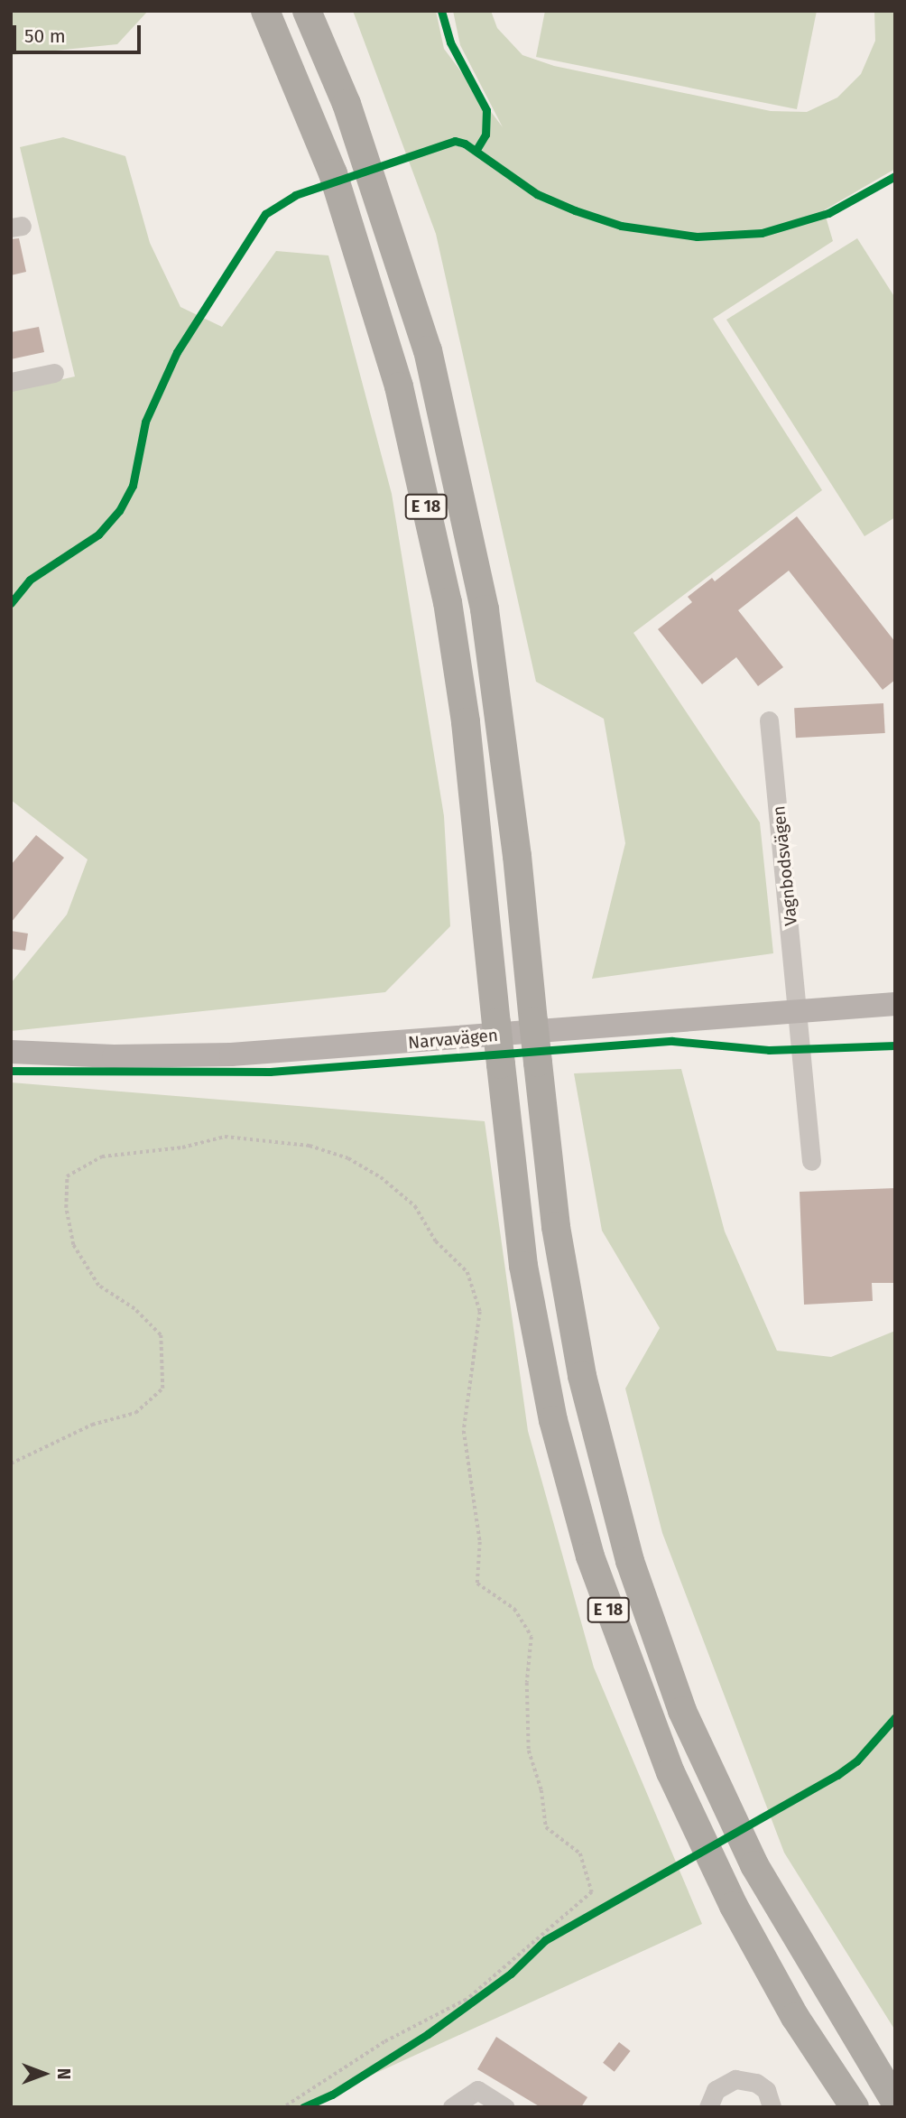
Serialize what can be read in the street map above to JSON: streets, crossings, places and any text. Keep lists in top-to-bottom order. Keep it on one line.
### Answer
{"streets":{"highway":["E 18"],"main road":["Narvavägen"],"street":["Vagnbodsvägen"]},"crossings":[["Vagnbodsvägen","Narvavägen"]],"scale_bar":"50 m","north":"right"}
